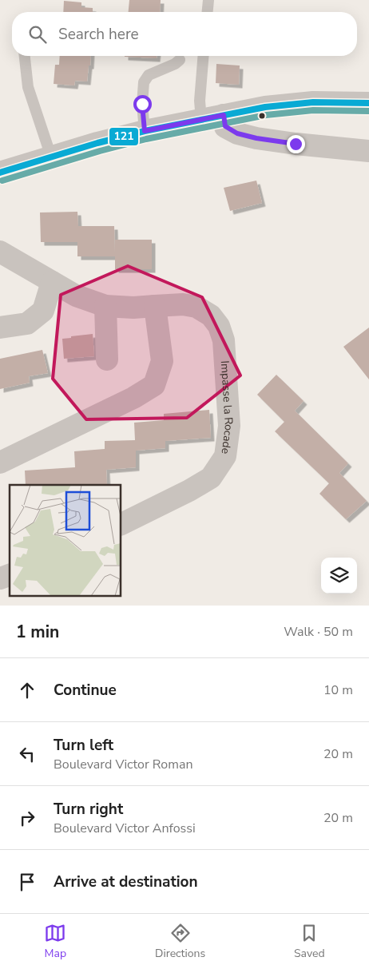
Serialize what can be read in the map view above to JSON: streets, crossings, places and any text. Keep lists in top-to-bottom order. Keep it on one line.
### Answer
{"streets":{"street":["Impasse la Rocade"]},"lines":["transit line 121"],"page":{"search":"Search here","heading":["1 min","Walk · 50 m"],"list":[["Continue","10 m"],["Turn left","Boulevard Victor Roman","20 m"],["Turn right","Boulevard Victor Anfossi","20 m"],"Arrive at destination"],"nav":["Map","Directions","Saved"]}}
